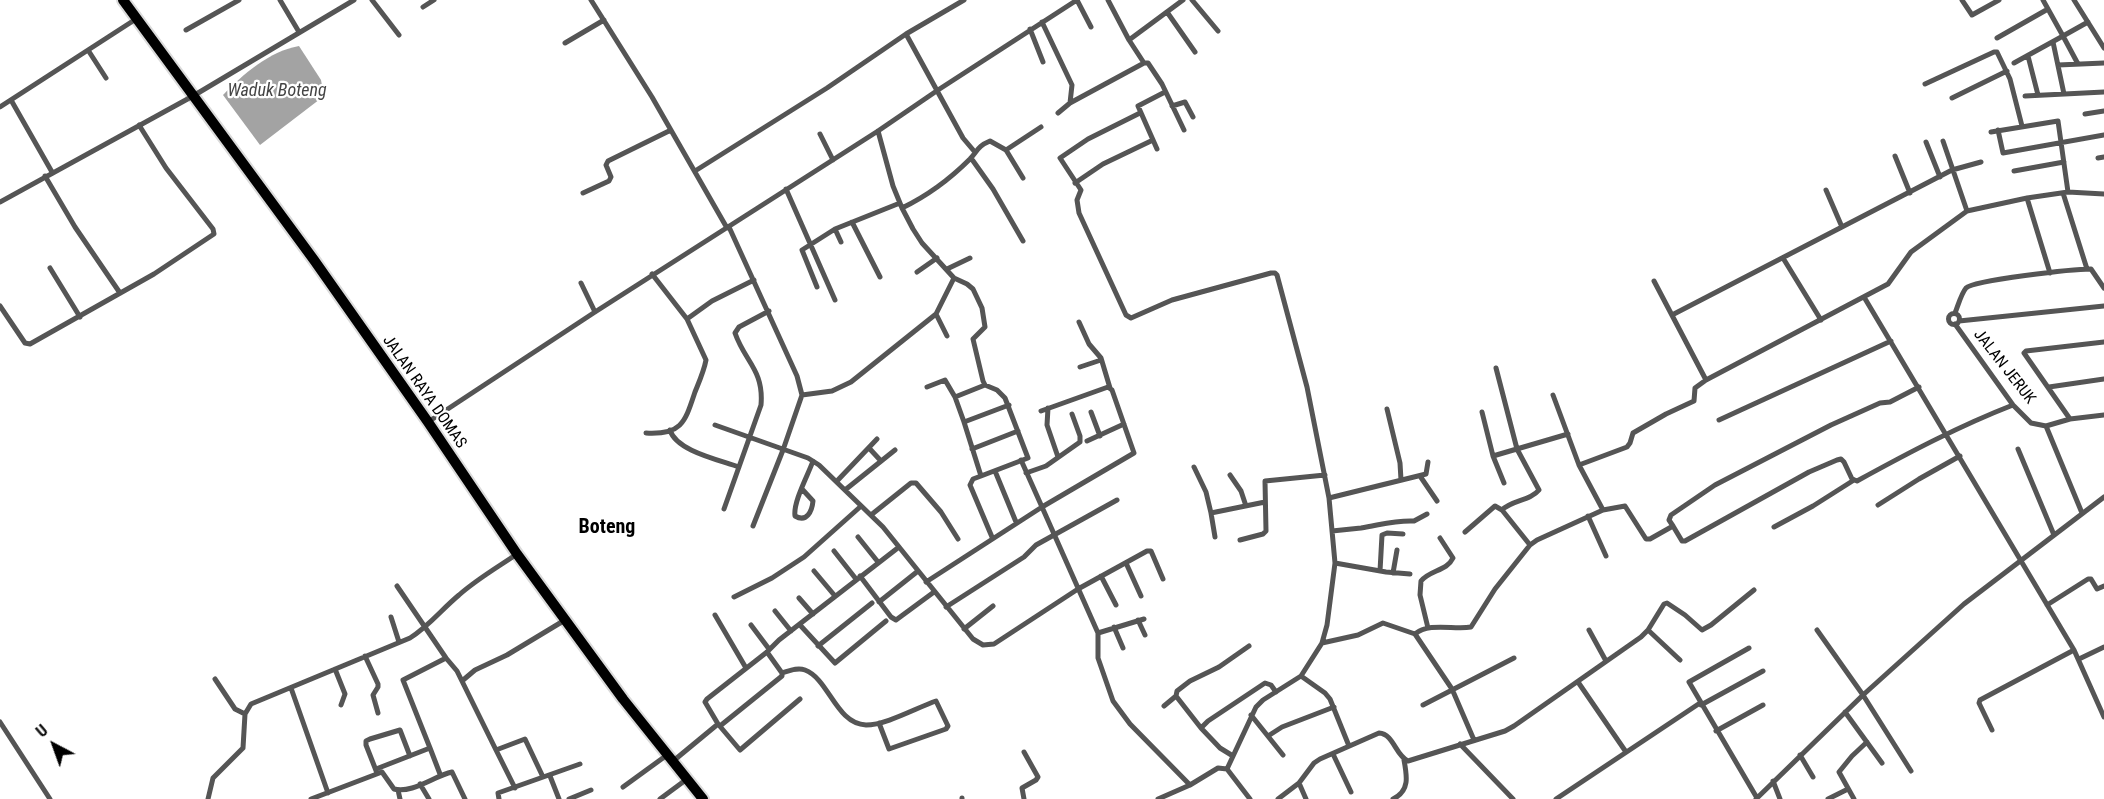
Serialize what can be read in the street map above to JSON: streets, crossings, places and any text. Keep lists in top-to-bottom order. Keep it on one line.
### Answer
{"streets":{"highway":["JALAN RAYA DOMAS"],"street":["JALAN JERUK"]},"districts":["Boteng"],"water":["Waduk Boteng"],"north":"top left"}
